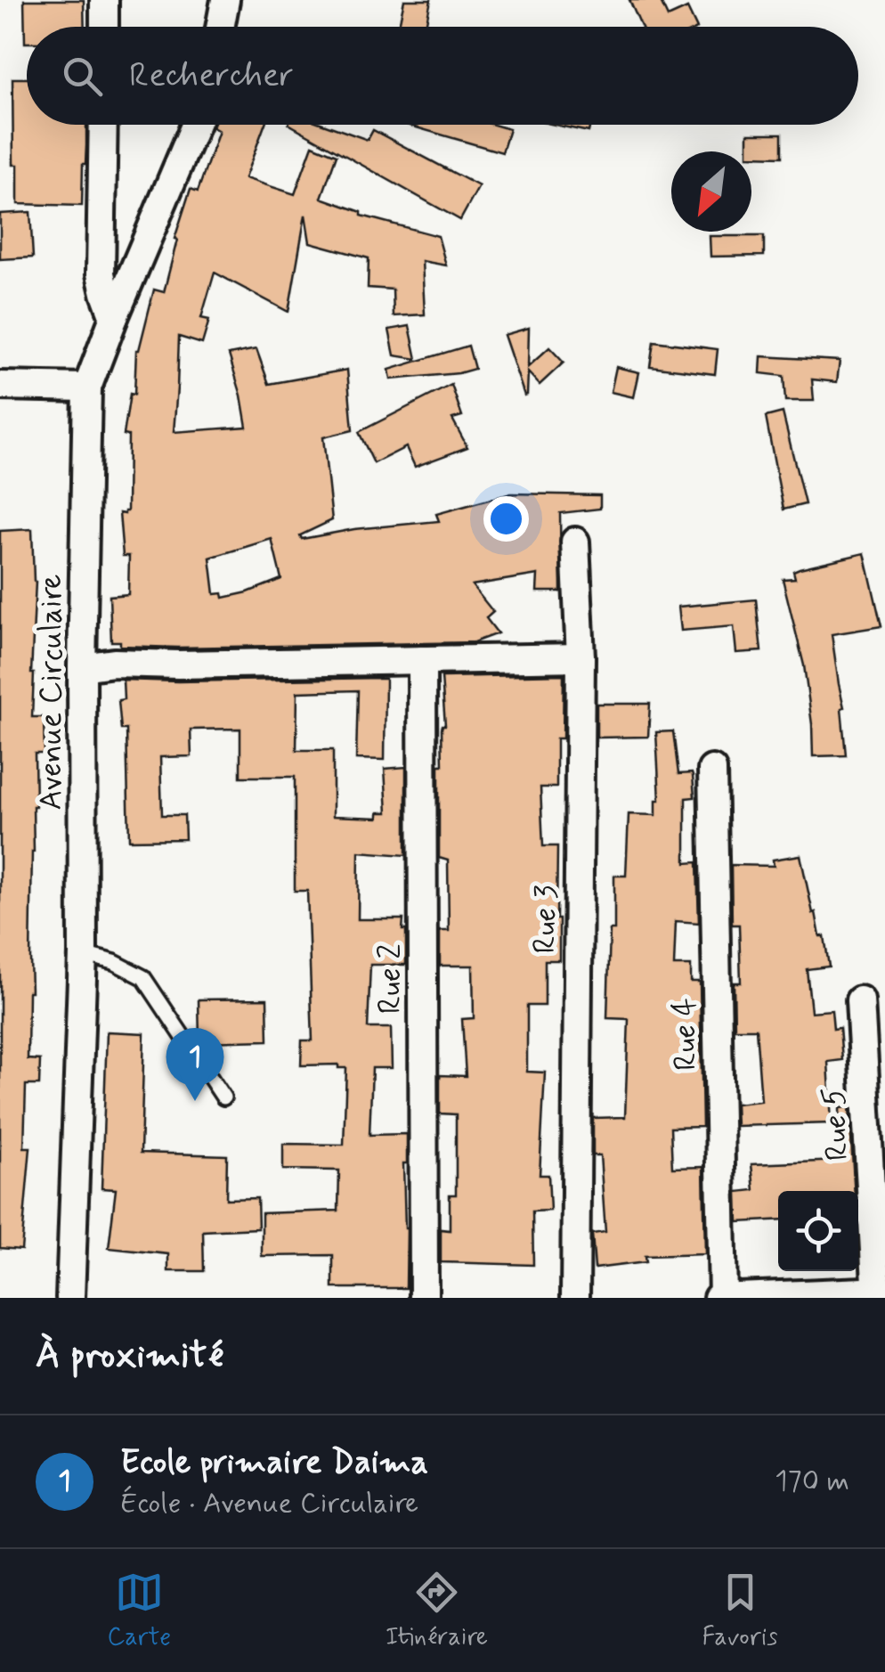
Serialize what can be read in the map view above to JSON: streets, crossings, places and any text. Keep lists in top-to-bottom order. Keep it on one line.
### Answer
{"streets":{"street":["Avenue Circulaire","Rue 3","Rue 2","Rue 4","Rue 5"]},"north":"bottom left","page":{"search":"Rechercher","pins":"1","heading":"À proximité","list":[{"mark":"1","name":"Ecole primaire Daima","note":"École · Avenue Circulaire","value":"170 m"}],"nav":["Carte","Itinéraire","Favoris"]}}
